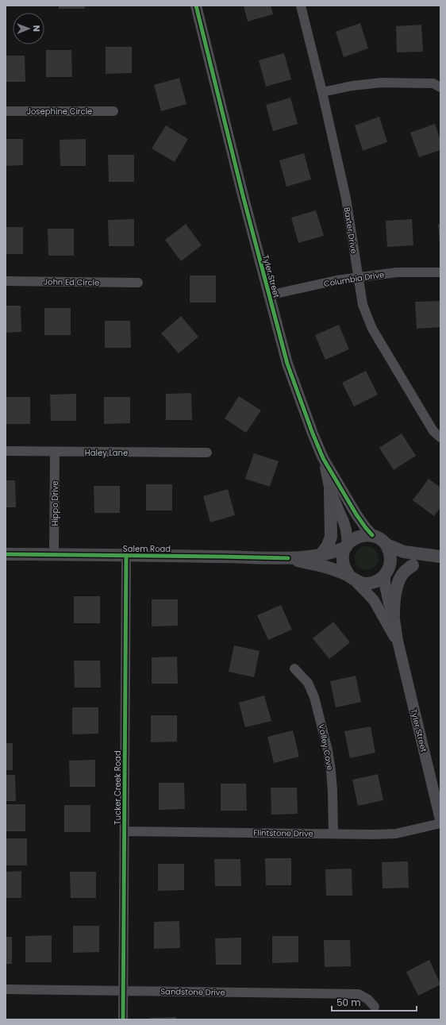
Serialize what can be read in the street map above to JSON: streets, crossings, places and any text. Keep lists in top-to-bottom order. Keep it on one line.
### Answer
{"streets":{"main road":["Salem Road"],"street":["Josephine Circle","Baxter Drive","Tyler Street","Columbia Drive","John Ed Circle","Haley Lane","Hippo Drive","Valley Cove","Tucker Creek Road","Flintstone Drive","Sandstone Drive"]},"crossings":[["Baxter Drive","Columbia Drive"],["Tyler Street","Columbia Drive"],["Tyler Street","Salem Road"],["Haley Lane","Hippo Drive"],["Hippo Drive","Salem Road"],["Salem Road","Tucker Creek Road"],["Valley Cove","Flintstone Drive"],["Tucker Creek Road","Flintstone Drive"],["Tucker Creek Road","Sandstone Drive"]],"scale_bar":"50 m","north":"right"}
